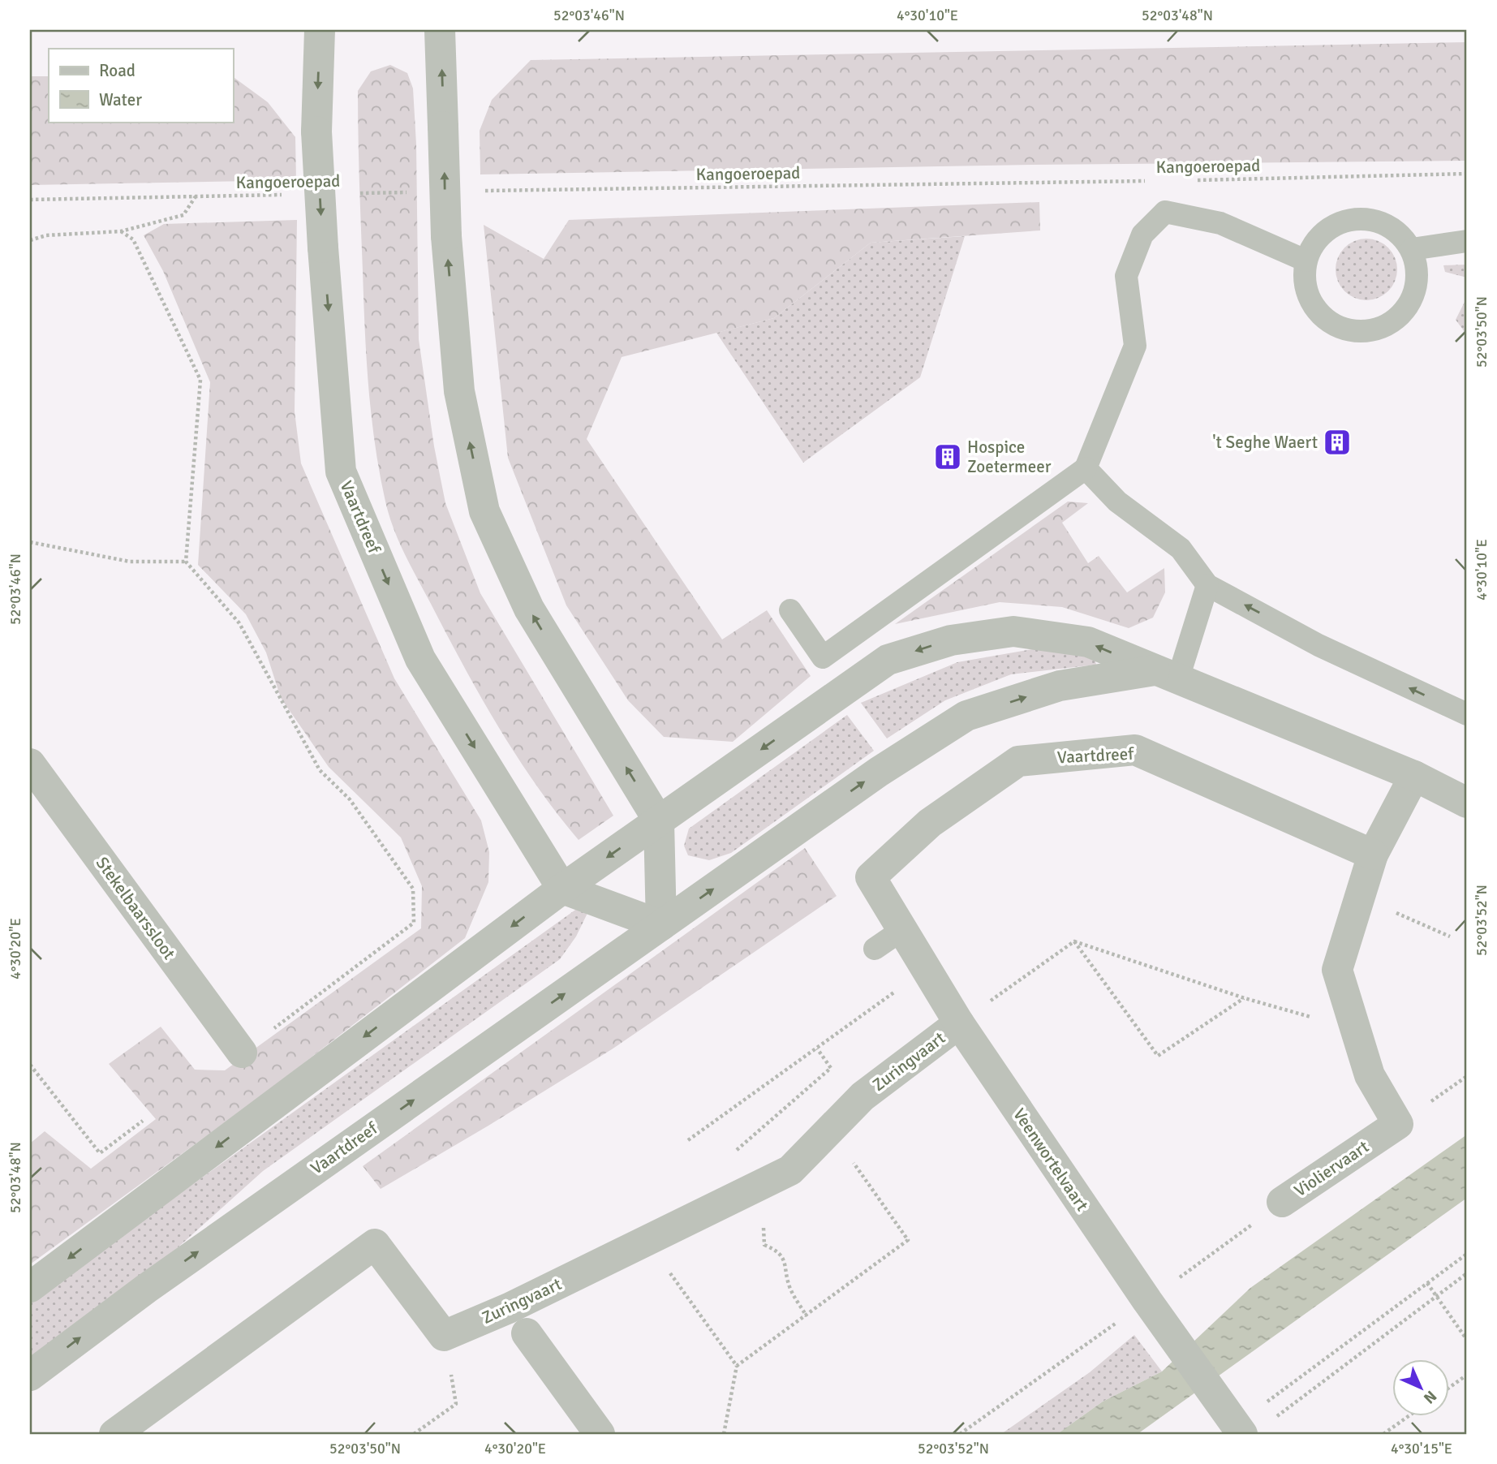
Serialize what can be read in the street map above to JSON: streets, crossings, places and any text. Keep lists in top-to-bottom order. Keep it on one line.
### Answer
{"streets":{"street":["Vaartdreef","Stekelbaarssloot","Zuringvaart","Veenwortelvaart","Violiervaart"],"path":["Kangoeroepad"]},"crossings":[["Vaartdreef","Veenwortelvaart"],["Vaartdreef","Violiervaart"],["Zuringvaart","Veenwortelvaart"],["Veenwortelvaart","Violiervaart"]],"places":{"building":["'t Seghe Waert","Hospice Zoetermeer"]},"legend":["Road","Water"],"north":"bottom right","coordinates":["52°03'46\"N","4°30'10\"E","52°03'48\"N","52°03'50\"N","52°03'52\"N","4°30'20\"E","4°30'15\"E"]}
